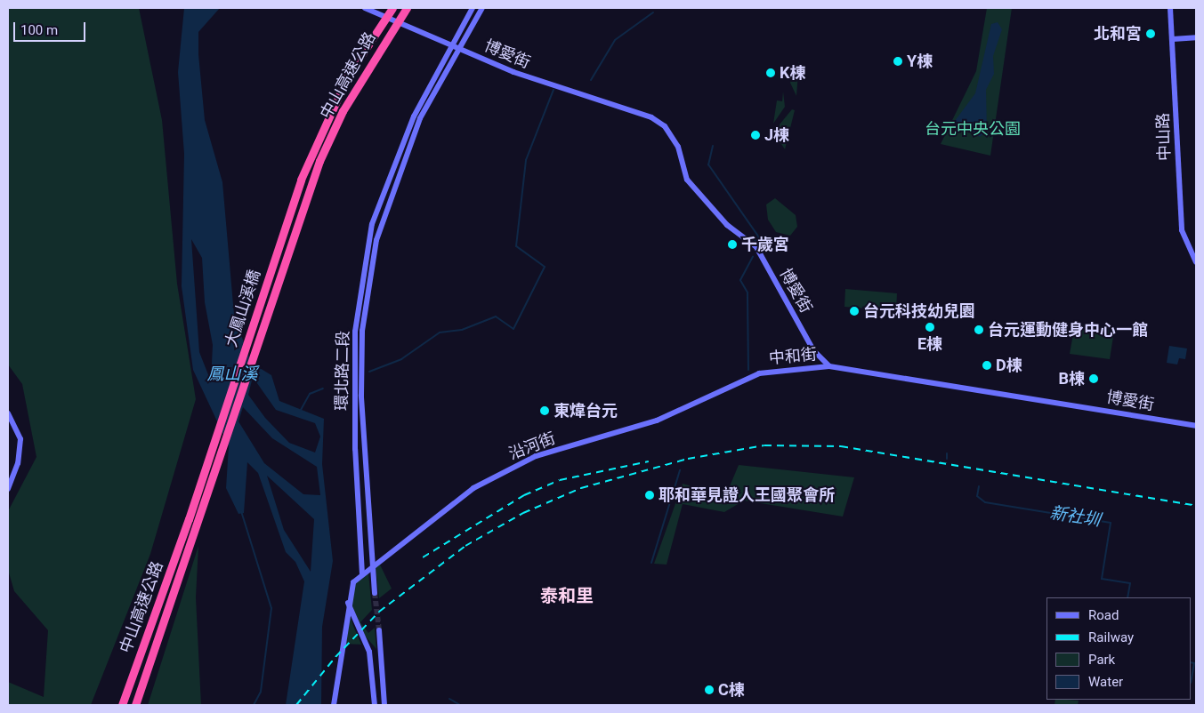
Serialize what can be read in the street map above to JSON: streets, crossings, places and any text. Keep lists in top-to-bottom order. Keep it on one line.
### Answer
{"streets":{"highway":["中山高速公路","大鳳山溪橋"],"street":["博愛街","中山路","中和街","環北路二段","沿河街"]},"crossings":[["博愛街","中和街"],["博愛街","環北路二段"],["中山高速公路","大鳳山溪橋"],["中和街","沿河街"],["環北路二段","沿河街"]],"districts":["泰和里"],"water":["鳳山溪","新社圳"],"parks":["台元中央公園"],"places":["北和宮","Y棟","K棟","J棟","千歲宮","台元科技幼兒園","E棟","台元運動健身中心一館","D棟","B棟","東煒台元","耶和華見證人王國聚會所","C棟"],"legend":["Road","Railway","Park","Water"],"scale_bar":"100 m"}
